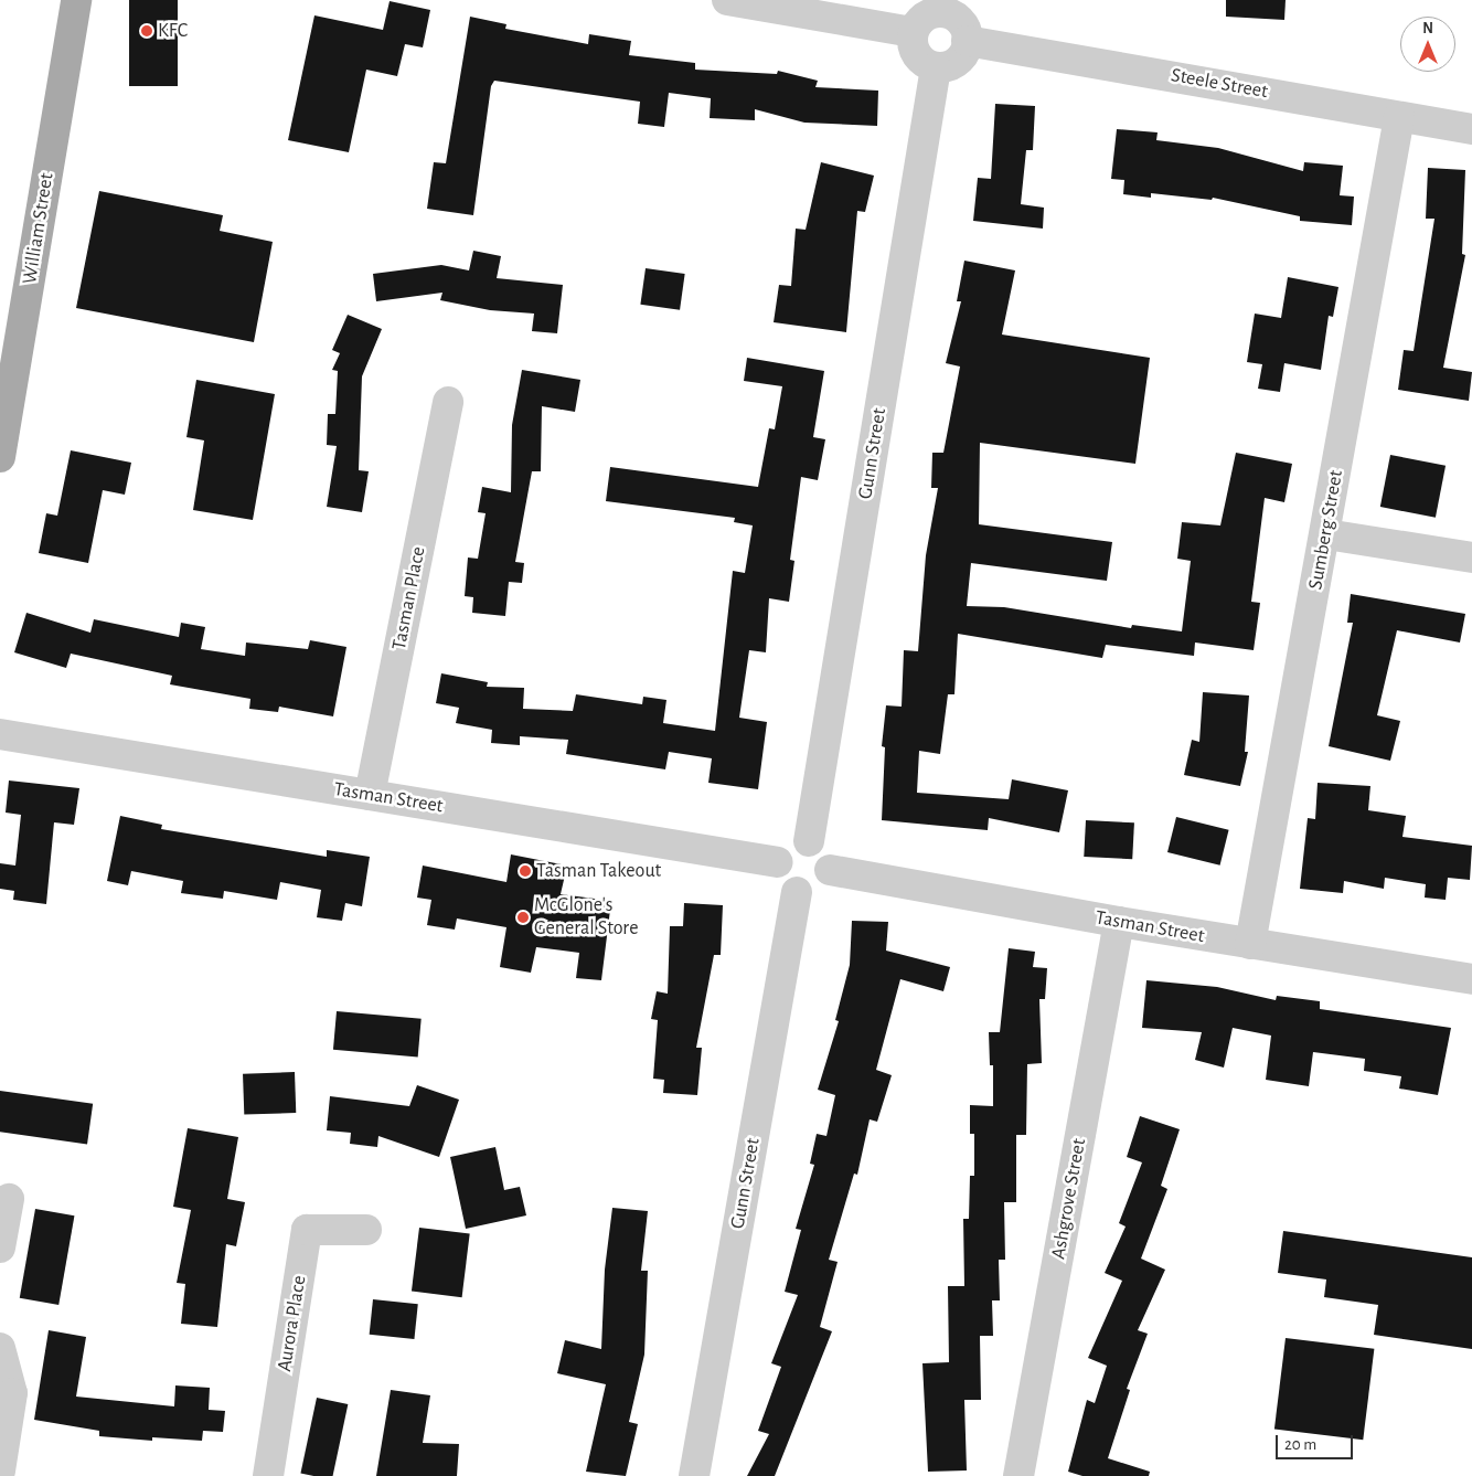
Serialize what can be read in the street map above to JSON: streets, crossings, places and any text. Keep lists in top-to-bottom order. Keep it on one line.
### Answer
{"streets":{"main road":["William Street"],"street":["Steele Street","Gunn Street","Sumberg Street","Tasman Place","Tasman Street","Ashgrove Street","Aurora Place"]},"crossings":[["Steele Street","Gunn Street"],["Steele Street","Sumberg Street"],["Gunn Street","Tasman Street"],["Sumberg Street","Tasman Street"],["Tasman Place","Tasman Street"],["Tasman Street","Ashgrove Street"]],"places":["KFC","Tasman Takeout","McGlone's General Store"],"scale_bar":"20 m","north":"top"}
